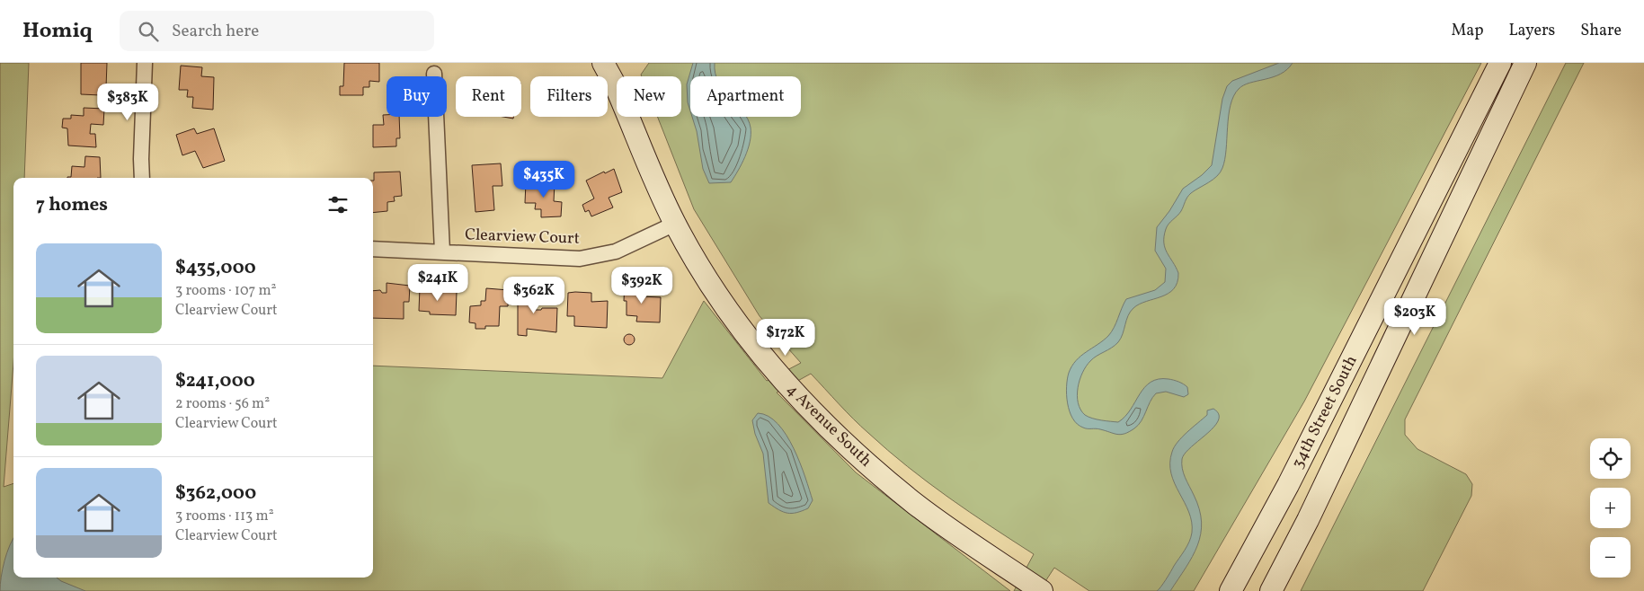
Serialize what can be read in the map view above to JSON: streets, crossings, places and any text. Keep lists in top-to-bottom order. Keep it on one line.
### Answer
{"streets":{"main road":["34th Street South","4 Avenue South"],"street":["Clearview Court"]},"crossings":[["Clearview Court","4 Avenue South"]],"page":{"header":"Homiq","search":"Search here","nav":["Map","Layers","Share"],"chip":["Buy","Rent","Filters","New","Apartment"],"price":["$383K","$435K","$241K","$392K","$362K","$203K","$172K"],"heading":"7 homes","list":[{"name":"$435,000","note":"3 rooms · 107 m² · Clearview Court"},{"name":"$241,000","note":"2 rooms · 56 m² · Clearview Court"},{"name":"$362,000","note":"3 rooms · 113 m² · Clearview Court"}],"map_buttons":["+","−"]}}
